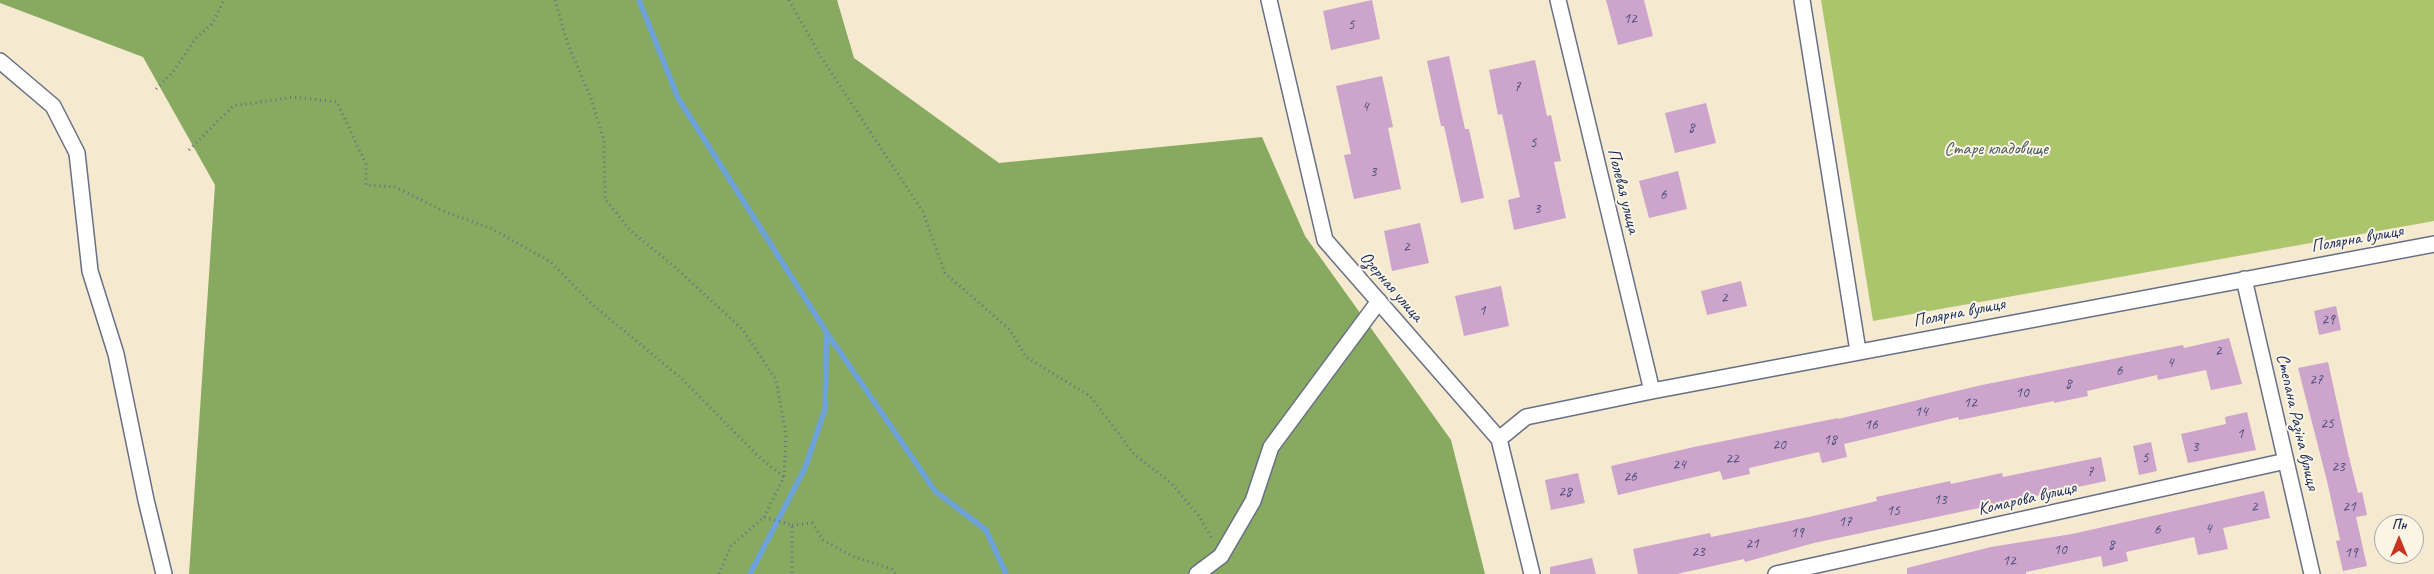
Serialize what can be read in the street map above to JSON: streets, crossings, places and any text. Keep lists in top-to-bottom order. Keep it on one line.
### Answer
{"streets":{"street":["Полевая улица","Полярна вулиця","Озерная улица","Степана Разіна вулиця","Комарова вулиця"]},"crossings":[["Полевая улица","Полярна вулиця"],["Полярна вулиця","Озерная улица"],["Полярна вулиця","Степана Разіна вулиця"],["Степана Разіна вулиця","Комарова вулиця"]],"parks":["Старе кладовище"],"house_numbers":["12","5","7","4","8","5","3","6","3","2","2","1","29","2","4","6","27","8","10","12","14","25","16","1","18","20","3","5","22","24","23","7","26","28","13","2","21","15","17","4","6","19","21","8","10","23","19","12"],"north":"top"}
